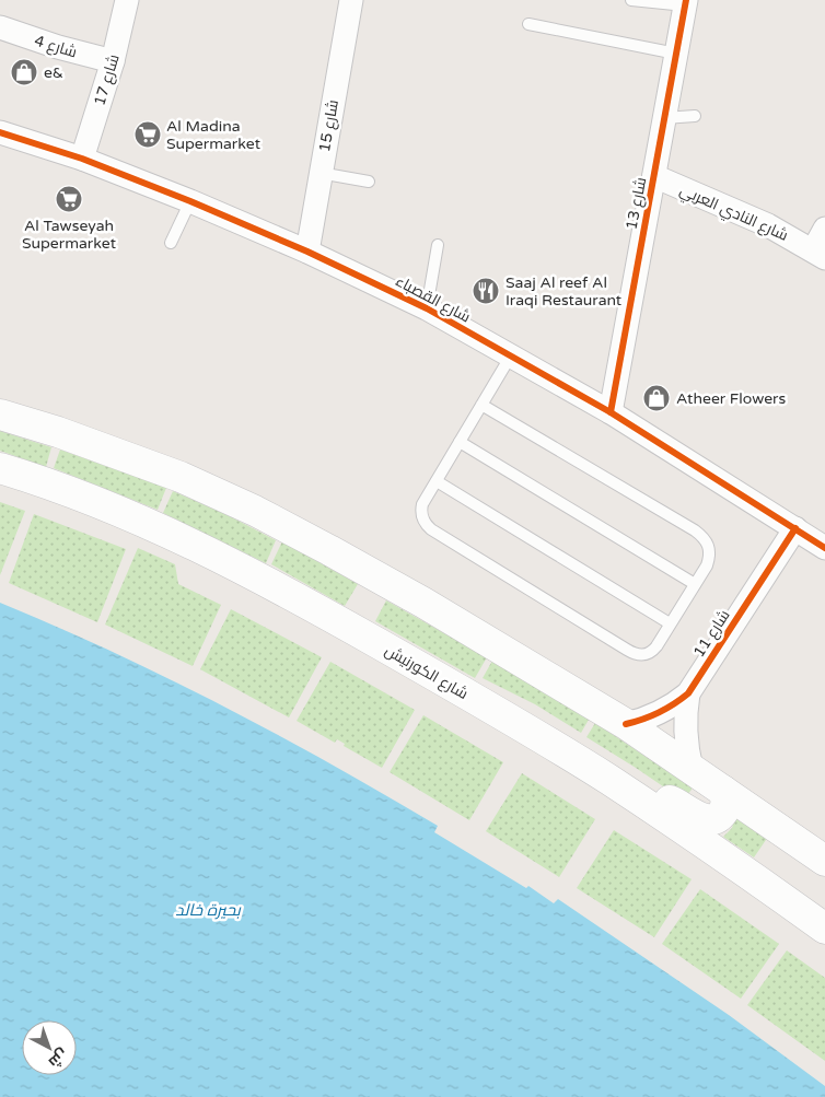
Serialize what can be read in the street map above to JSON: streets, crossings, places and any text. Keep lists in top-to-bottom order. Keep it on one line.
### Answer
{"streets":{"main road":["شارع الكورنيش"],"street":["شارع 4","شارع 17","شارع 15","شارع 13","شارع النادي العربي","شارع القصباء","شارع 11"]},"crossings":[["شارع 4","شارع 17"],["شارع 17","شارع القصباء"],["شارع 15","شارع القصباء"],["شارع 13","شارع النادي العربي"],["شارع 13","شارع القصباء"],["شارع القصباء","شارع 11"]],"water":["بحيرة خالد"],"places":{"shop":["e&","Atheer Flowers"],"supermarket":["Al Madina Supermarket","Al Tawseyah Supermarket"],"restaurant":["Saaj Al reef Al Iraqi Restaurant"]},"north":"bottom right"}
